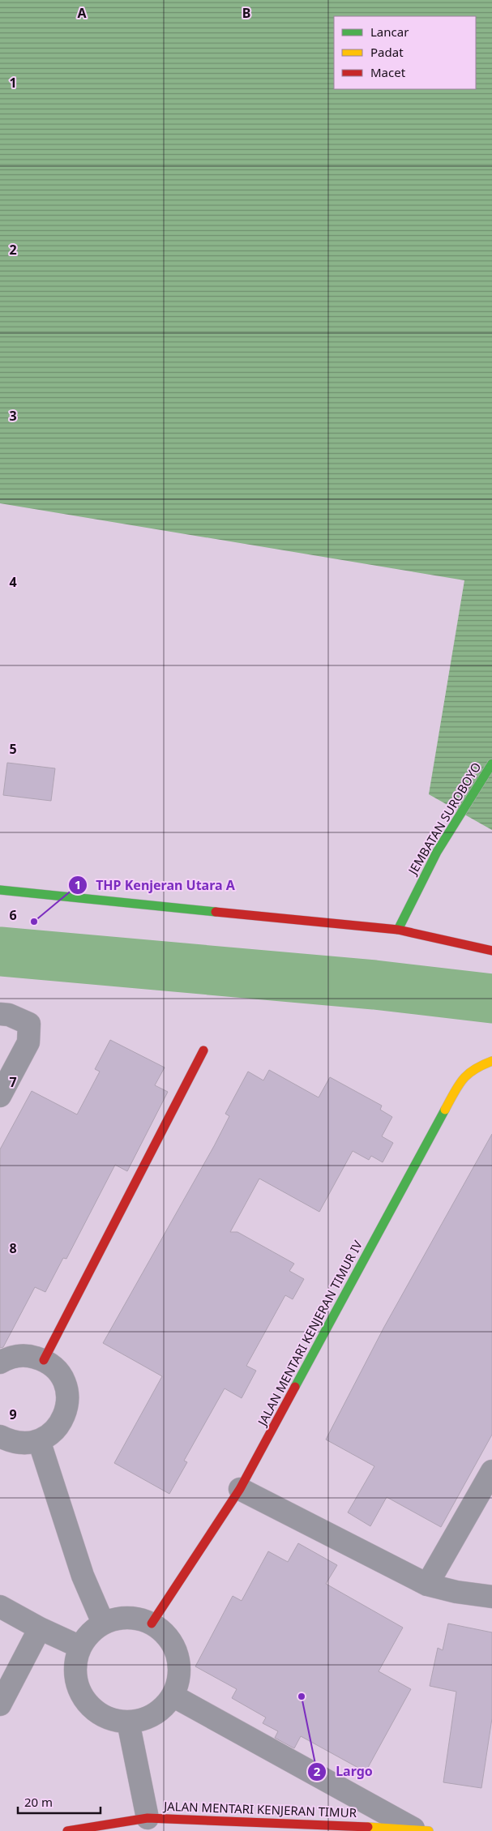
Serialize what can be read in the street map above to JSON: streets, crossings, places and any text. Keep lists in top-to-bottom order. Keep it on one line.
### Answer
{"streets":{"street":["JEMBATAN SUROBOYO","JALAN MENTARI KENJERAN TIMUR IV","JALAN MENTARI KENJERAN TIMUR"]},"places":["THP Kenjeran Utara A","Largo"],"legend":["Lancar","Padat","Macet"],"scale_bar":"20 m","grid":{"columns":["A","B"],"rows":["1","2","3","4","5","6","7","8","9"]}}
